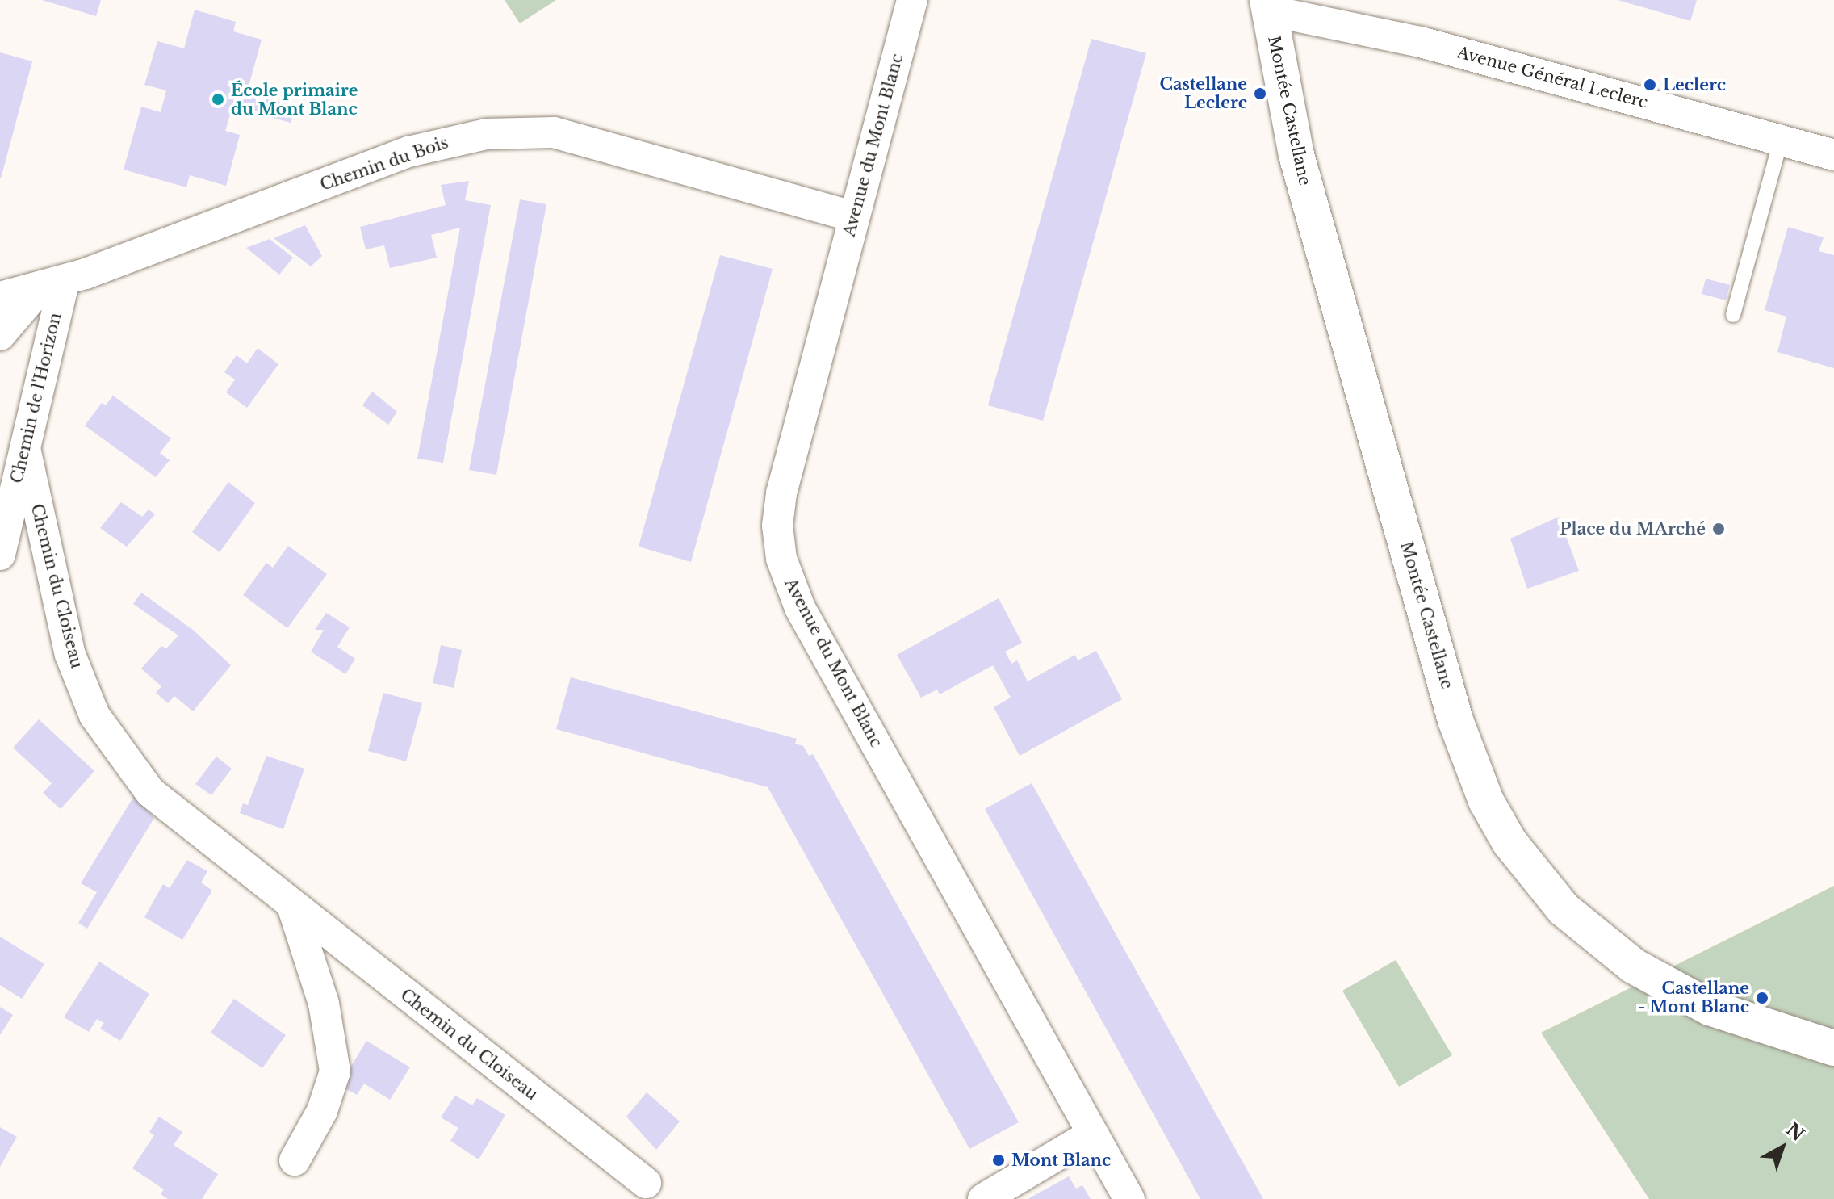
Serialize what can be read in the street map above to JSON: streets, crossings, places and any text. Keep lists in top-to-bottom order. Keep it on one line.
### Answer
{"streets":{"street":["Avenue Général Leclerc","Montée Castellane","Avenue du Mont Blanc","Chemin du Bois","Chemin de l'Horizon","Chemin du Cloiseau"]},"crossings":[["Avenue Général Leclerc","Montée Castellane"],["Avenue du Mont Blanc","Chemin du Bois"],["Chemin du Bois","Chemin de l'Horizon"],["Chemin de l'Horizon","Chemin du Cloiseau"]],"places":["Leclerc","Castellane Leclerc","École primaire du Mont Blanc","Place du MArché","Castellane - Mont Blanc","Mont Blanc"],"north":"top right"}
